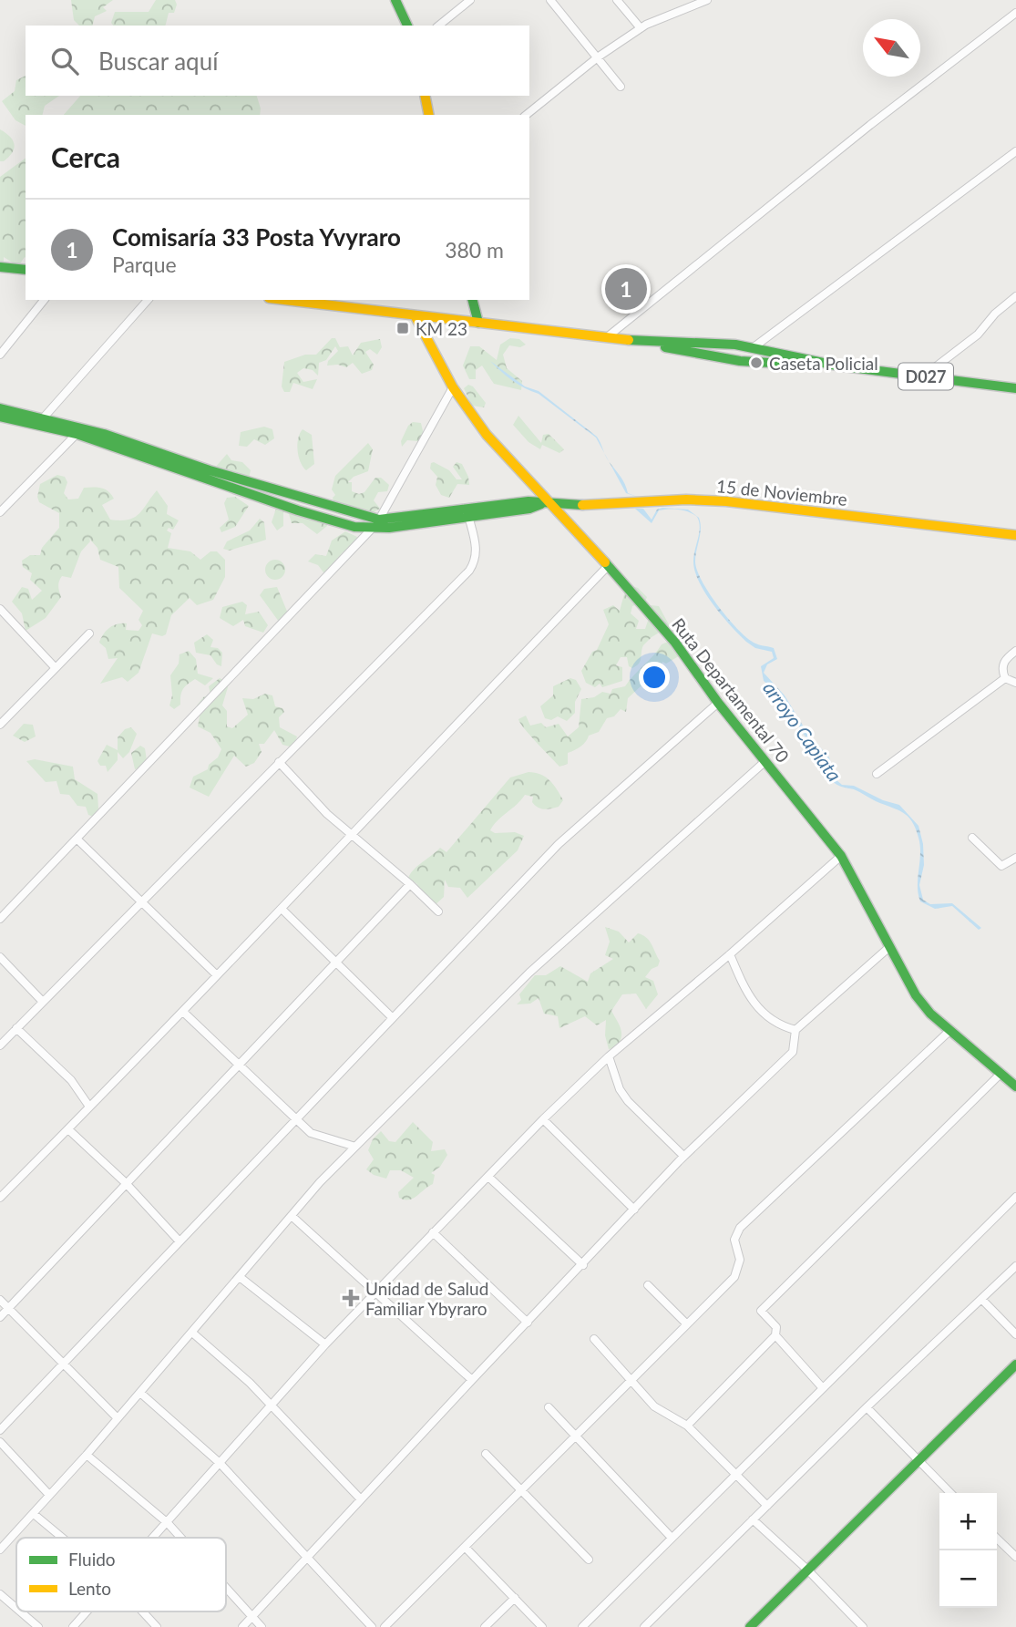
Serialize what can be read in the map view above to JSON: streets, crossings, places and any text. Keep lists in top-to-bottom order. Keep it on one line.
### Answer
{"streets":{"main road":["D027","15 de Noviembre","Ruta Departamental 70"]},"crossings":[["D027","Ruta Departamental 70"],["15 de Noviembre","Ruta Departamental 70"]],"water":["arroyo Capiata"],"places":{"transit":["KM 23"],"other":["Caseta Policial"],"health":["Unidad de Salud Familiar Ybyraro"]},"legend":["Fluido","Lento"],"north":"top left","page":{"search":"Buscar aquí","heading":"Cerca","list":[{"mark":"1","name":"Comisaría 33 Posta Yvyraro","note":"Parque","value":"380 m"}],"pins":"1","map_buttons":["+","−"]}}
